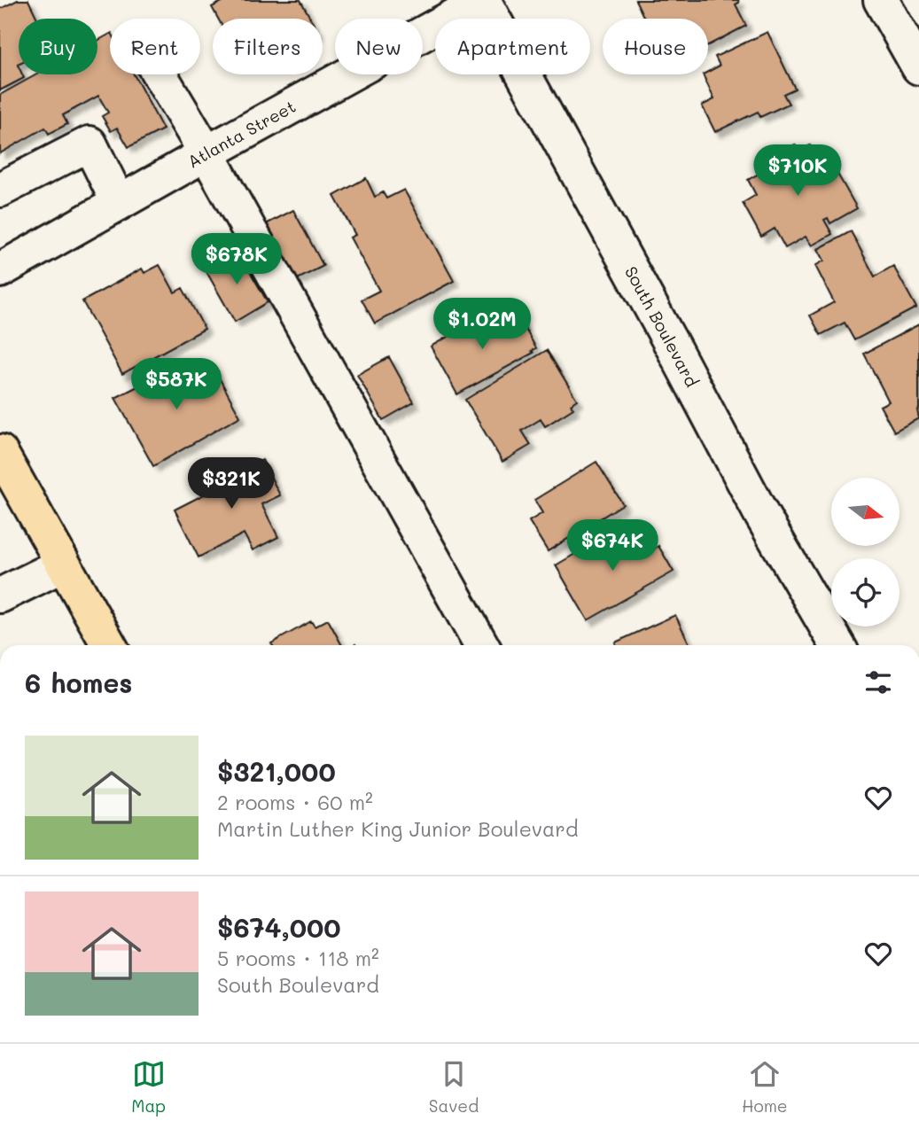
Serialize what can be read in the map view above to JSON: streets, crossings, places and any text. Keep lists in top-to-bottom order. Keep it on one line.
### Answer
{"streets":{"street":["Atlanta Street","South Boulevard"]},"crossings":[["Atlanta Street","South Boulevard"]],"north":"right","page":{"chip":["Buy","Rent","Filters","New","Apartment","House"],"price":["$710K","$678K","$1.02M","$587K","$321K","$674K"],"heading":"6 homes","list":[{"name":"$321,000","note":"2 rooms · 60 m² · Martin Luther King Junior Boulevard"},{"name":"$674,000","note":"5 rooms · 118 m² · South Boulevard"}],"tabs":["Map","Saved","Home"]}}
